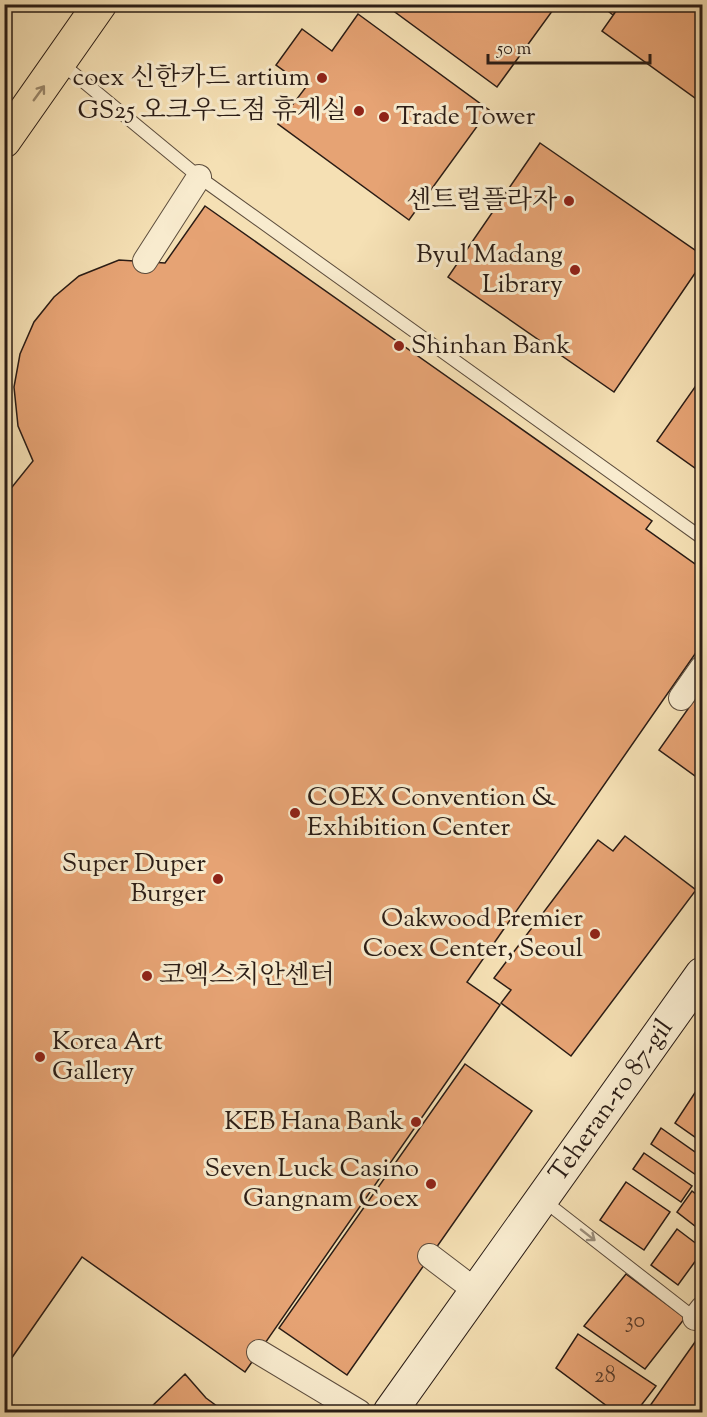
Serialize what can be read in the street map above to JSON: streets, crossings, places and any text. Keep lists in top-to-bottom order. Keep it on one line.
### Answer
{"streets":{"street":["Teheran-ro 87-gil"]},"places":["coex 신한카드 artium","GS25 오크우드점 휴게실","Trade Tower","센트럴플라자","Byul Madang Library","Shinhan Bank","COEX Convention & Exhibition Center","Super Duper Burger","Oakwood Premier Coex Center, Seoul","코엑스치안센터","Korea Art Gallery","KEB Hana Bank","Seven Luck Casino Gangnam Coex"],"house_numbers":["30","28"],"scale_bar":"50 m"}
